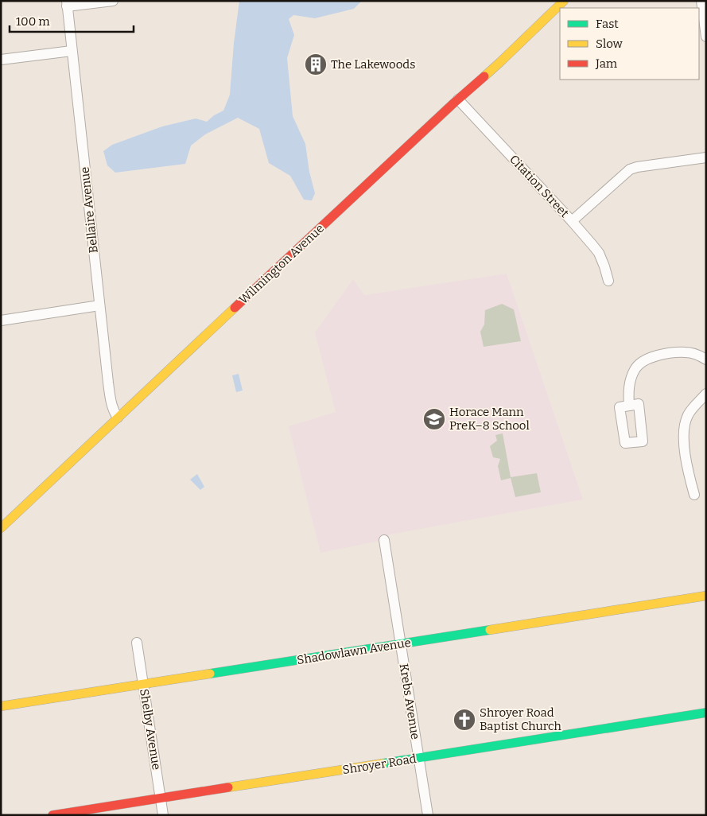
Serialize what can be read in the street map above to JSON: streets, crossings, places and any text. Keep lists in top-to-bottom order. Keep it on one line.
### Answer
{"streets":{"main road":["Wilmington Avenue","Shadowlawn Avenue","Shroyer Road"],"street":["Citation Street","Bellaire Avenue","Krebs Avenue","Shelby Avenue"]},"crossings":[["Citation Street","Wilmington Avenue"],["Bellaire Avenue","Wilmington Avenue"],["Shadowlawn Avenue","Krebs Avenue"],["Shadowlawn Avenue","Shelby Avenue"],["Krebs Avenue","Shroyer Road"],["Shelby Avenue","Shroyer Road"]],"places":{"building":["The Lakewoods"],"school or university":["Horace Mann PreK–8 School"],"church":["Shroyer Road Baptist Church"]},"legend":["Fast","Slow","Jam"],"scale_bar":"100 m"}
